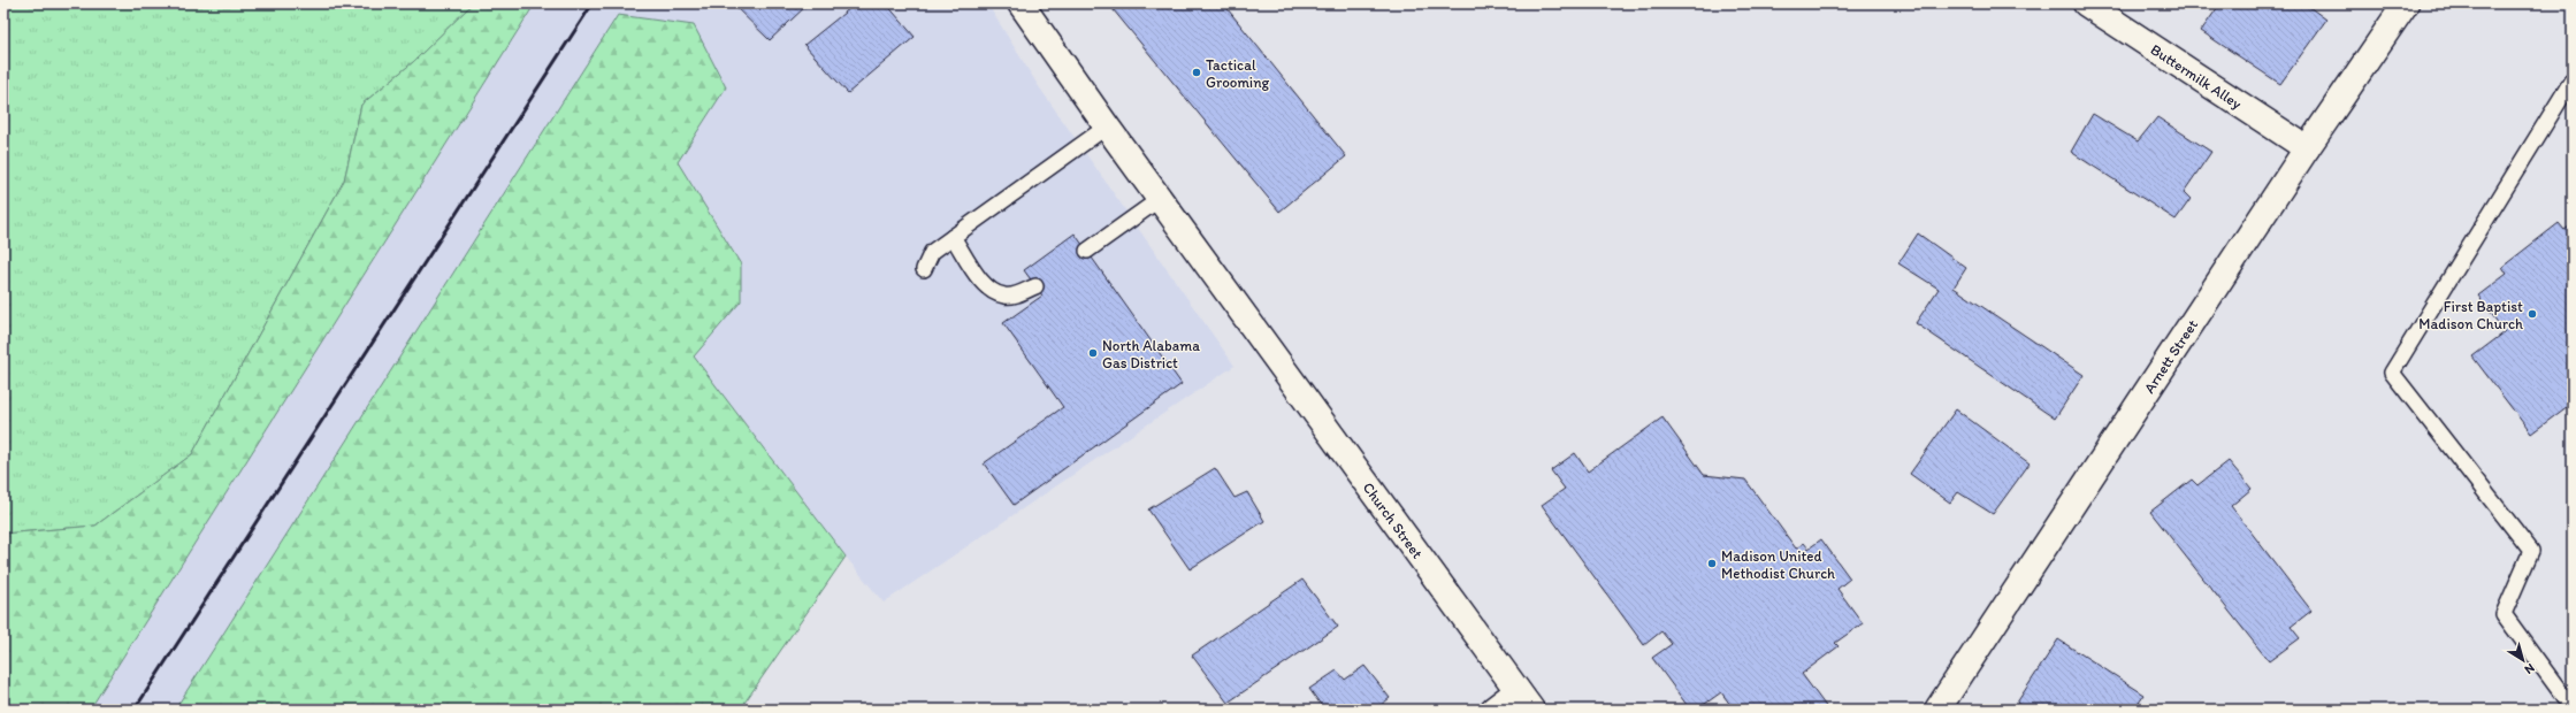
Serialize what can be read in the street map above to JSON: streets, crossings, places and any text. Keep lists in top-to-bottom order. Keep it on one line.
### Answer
{"streets":{"street":["Buttermilk Alley","Arnett Street","Church Street"]},"crossings":[["Buttermilk Alley","Arnett Street"]],"places":["Tactical Grooming","First Baptist Madison Church","North Alabama Gas District","Madison United Methodist Church"],"north":"bottom right"}
